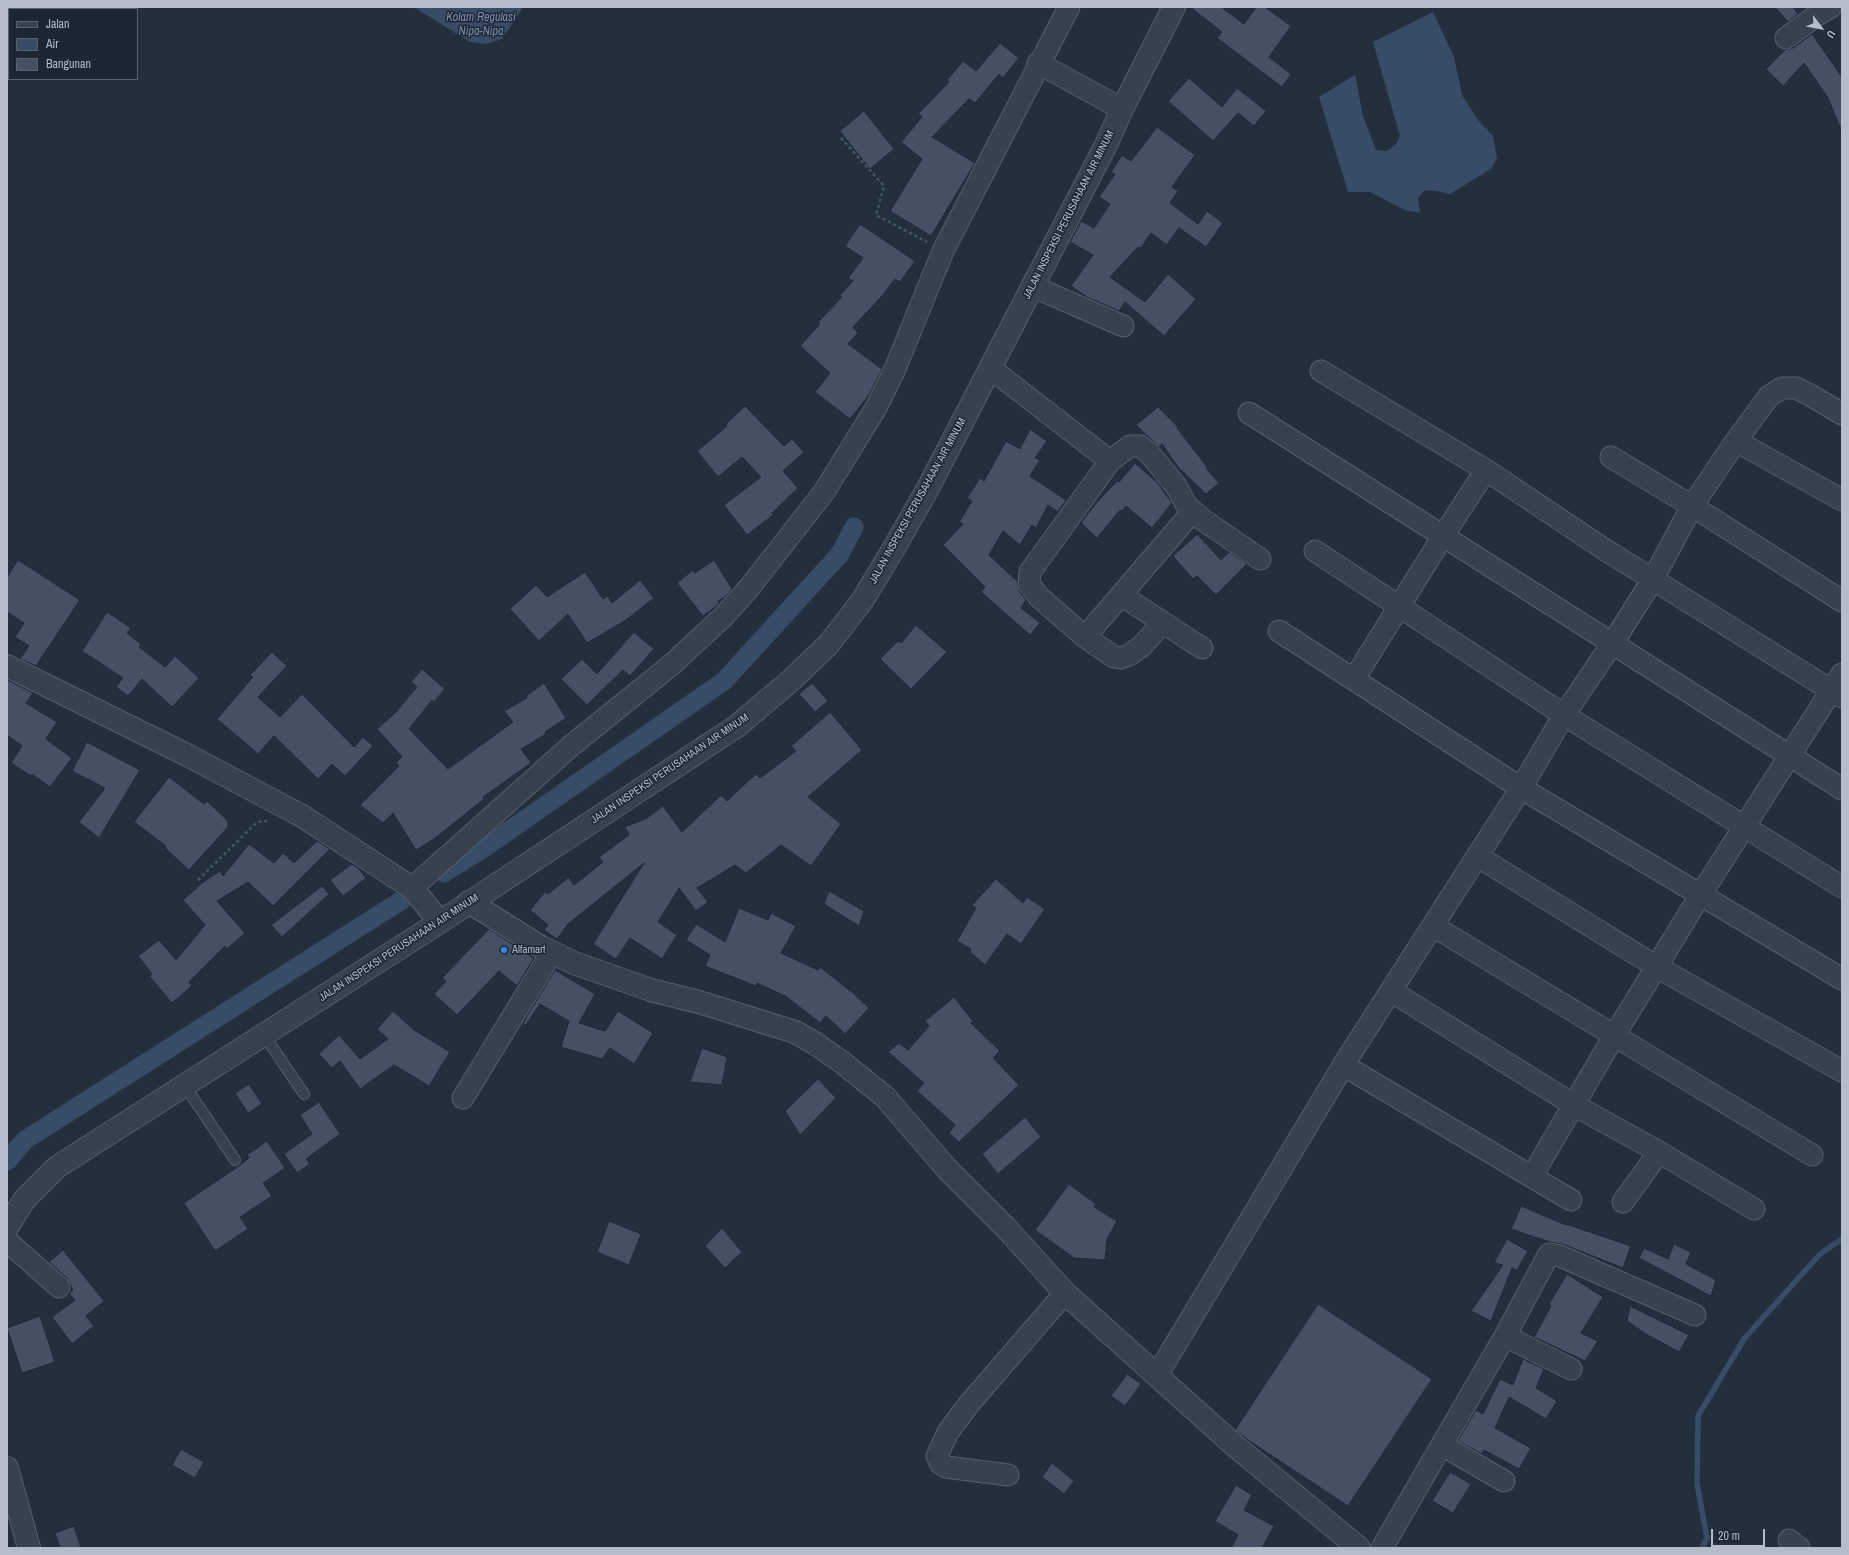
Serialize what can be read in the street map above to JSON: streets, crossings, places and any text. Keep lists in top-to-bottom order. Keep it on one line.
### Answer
{"streets":{"street":["JALAN INSPEKSI PERUSAHAAN AIR MINUM"]},"water":["Kolam Regulasi Nipa-Nipa"],"places":["Alfamart"],"legend":["Jalan","Air","Bangunan"],"scale_bar":"20 m","north":"bottom right"}
